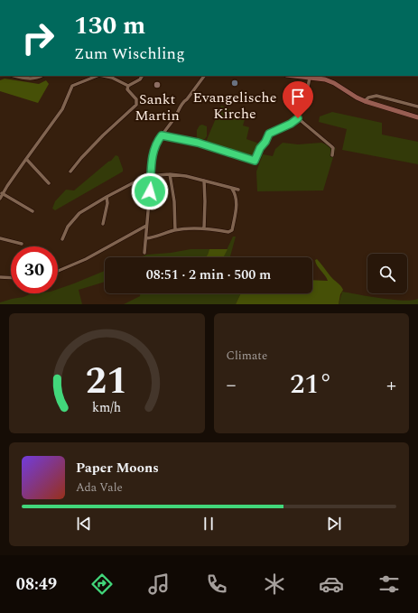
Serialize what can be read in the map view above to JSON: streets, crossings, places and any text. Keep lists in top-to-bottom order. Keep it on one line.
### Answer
{"places":["Evangelische Kirche","Sankt Martin"],"page":{"turn":["130 m","Zum Wischling"],"limit":"30","trip":"08:51 · 2 min · 500 m","tile":"Climate","heat":["−","21°","+"],"song":["Paper Moons","Ada Vale"],"tabs":"08:49","gauge":["21","km/h"]}}
